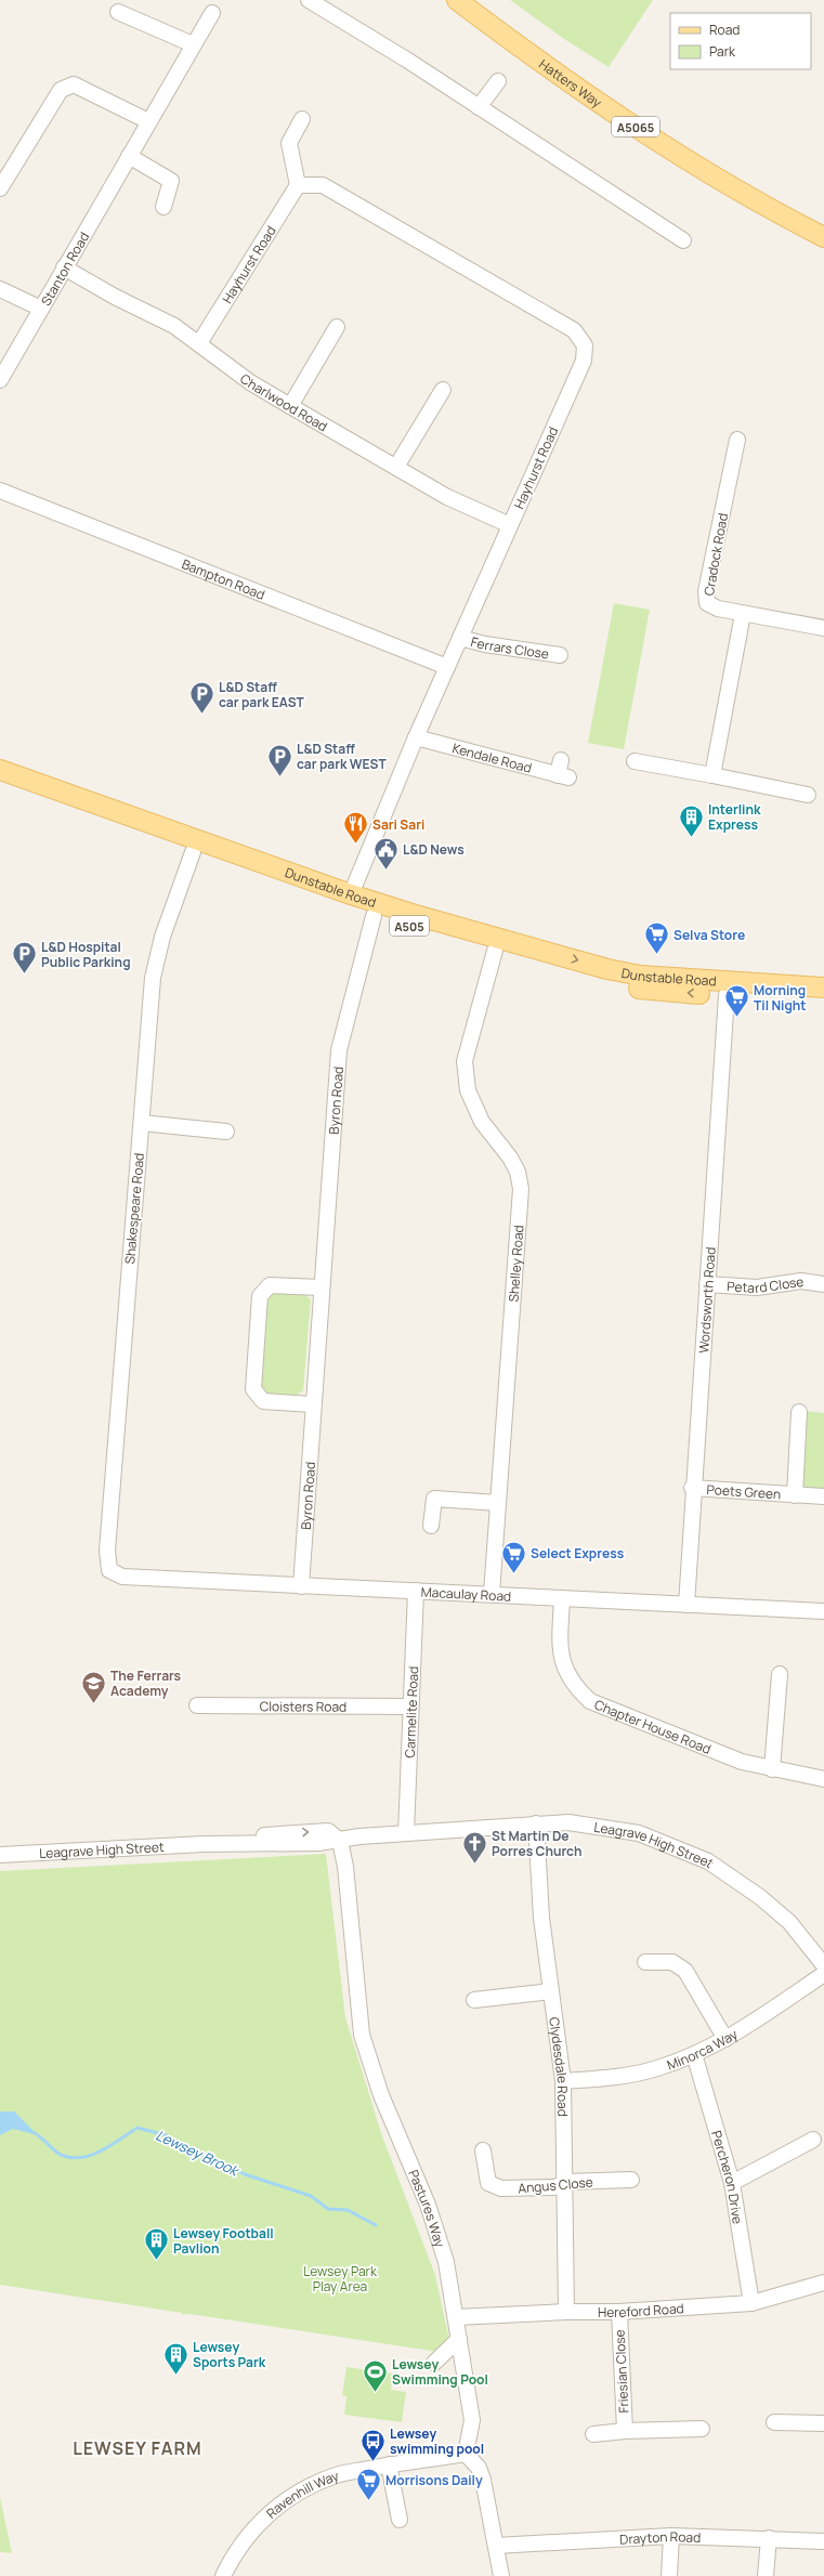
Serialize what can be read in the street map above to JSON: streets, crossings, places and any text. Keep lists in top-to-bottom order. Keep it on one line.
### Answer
{"streets":{"main road":["Hatters Way","A5065","Dunstable Road","A505"],"street":["Hayhurst Road","Stanton Road","Charlwood Road","Cradock Road","Bampton Road","Ferrars Close","Kendale Road","Byron Road","Shakespeare Road","Shelley Road","Petard Close","Wordsworth Road","Poets Green","Macaulay Road","Cloisters Road","Carmelite Road","Chapter House Road","Leagrave High Street","Minorca Way","Clydesdale Road","Percheron Drive","Angus Close","Pastures Way","Hereford Road","Friesian Close","Ravenhill Way","Drayton Road"]},"crossings":[["Hayhurst Road","Charlwood Road"],["Hayhurst Road","Bampton Road"],["Hayhurst Road","Ferrars Close"],["Hayhurst Road","Kendale Road"],["Hayhurst Road","Dunstable Road"],["Stanton Road","Charlwood Road"],["Dunstable Road","Byron Road"],["Dunstable Road","Shakespeare Road"],["Dunstable Road","Shelley Road"],["Dunstable Road","Wordsworth Road"],["Byron Road","Macaulay Road"],["Shakespeare Road","Macaulay Road"],["Shelley Road","Macaulay Road"],["Petard Close","Wordsworth Road"],["Wordsworth Road","Poets Green"],["Wordsworth Road","Macaulay Road"],["Macaulay Road","Carmelite Road"],["Macaulay Road","Chapter House Road"],["Cloisters Road","Carmelite Road"],["Carmelite Road","Leagrave High Street"],["Leagrave High Street","Clydesdale Road"],["Leagrave High Street","Pastures Way"],["Minorca Way","Clydesdale Road"],["Minorca Way","Percheron Drive"],["Clydesdale Road","Angus Close"],["Clydesdale Road","Hereford Road"],["Percheron Drive","Hereford Road"],["Pastures Way","Hereford Road"],["Pastures Way","Ravenhill Way"],["Hereford Road","Friesian Close"]],"districts":["LEWSEY FARM"],"water":["Lewsey Brook"],"parks":["Lewsey Park Play Area"],"places":{"parking":["L&D Staff car park EAST","L&D Staff car park WEST","L&D Hospital Public Parking"],"building":["Interlink Express","Lewsey Football Pavlion","Lewsey Sports Park"],"restaurant":["Sari Sari"],"public building":["L&D News"],"supermarket":["Selva Store","Morning Til Night","Select Express","Morrisons Daily"],"school or university":["The Ferrars Academy"],"church":["St Martin De Porres Church"],"sports":["Lewsey Swimming Pool"],"bus stop":["Lewsey swimming pool"]},"legend":["Road","Park"]}
